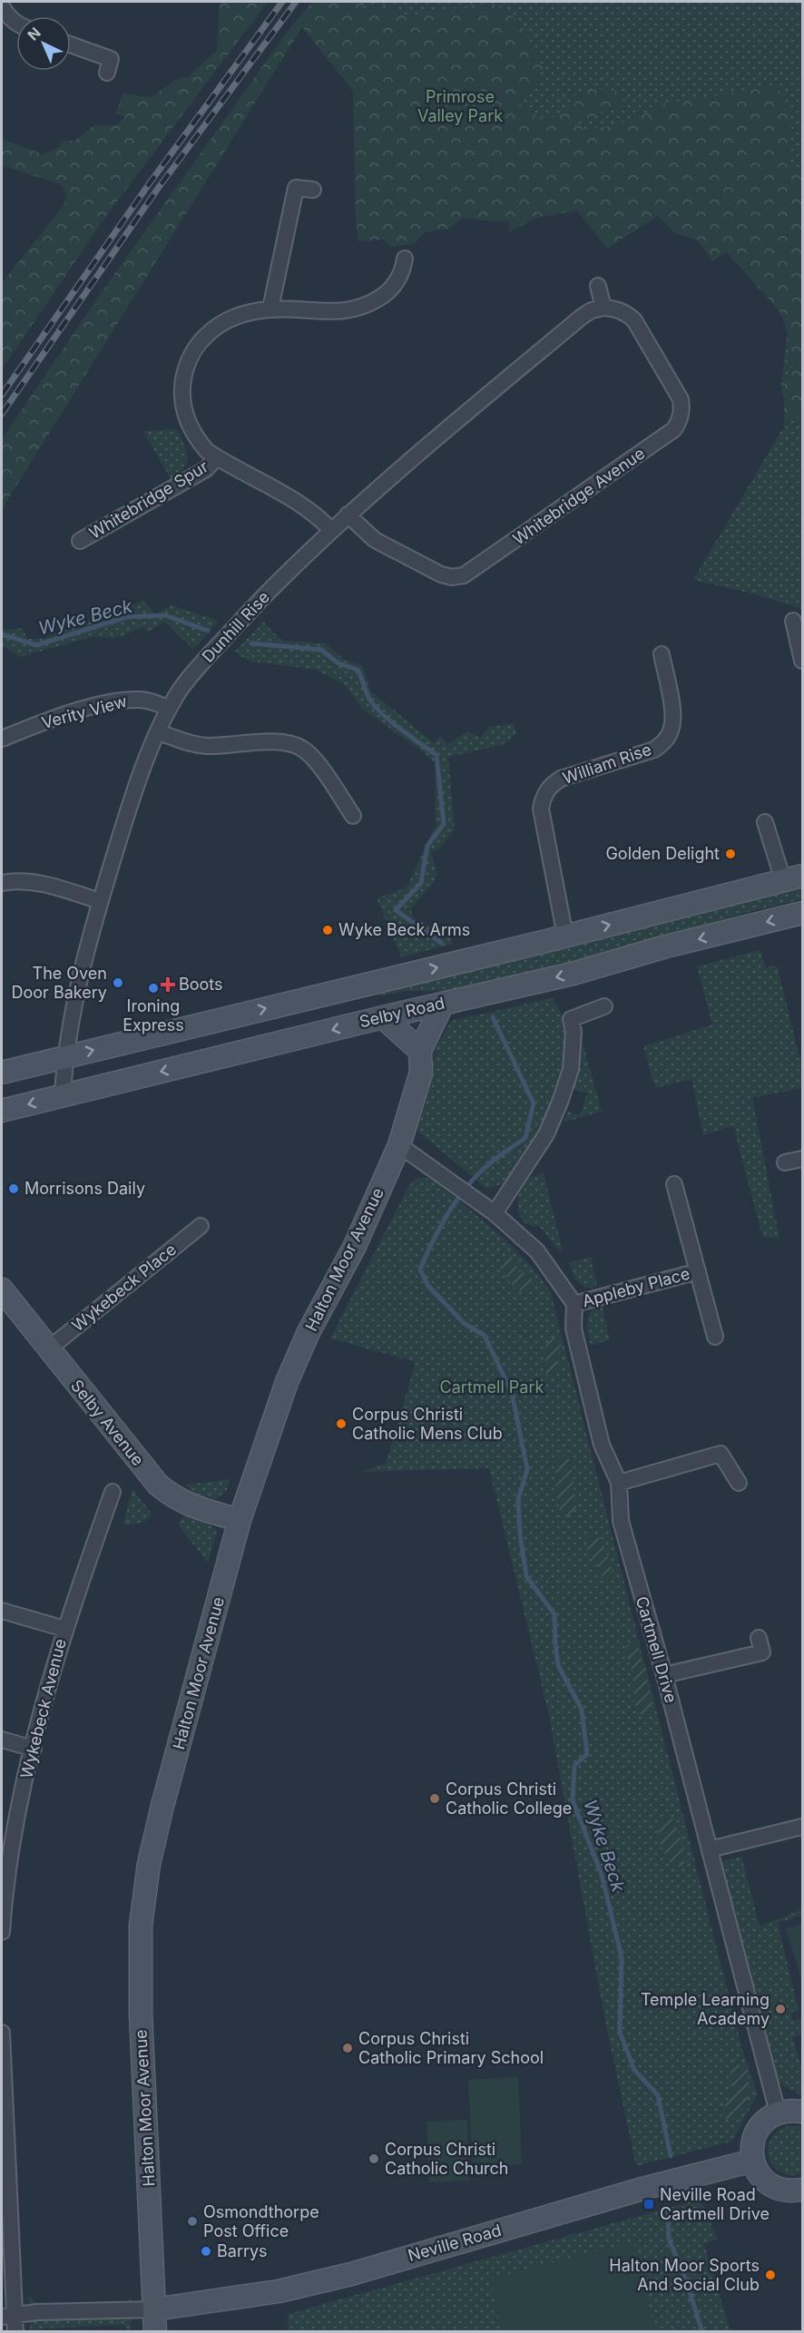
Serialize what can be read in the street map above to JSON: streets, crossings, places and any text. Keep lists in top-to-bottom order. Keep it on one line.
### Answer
{"streets":{"street":["Whitebridge Avenue","Whitebridge Spur","Dunhill Rise","Verity View","William Rise","Selby Road","Halton Moor Avenue","Wykebeck Place","Appleby Place","Selby Avenue","Cartmell Drive","Wykebeck Avenue","Neville Road"]},"crossings":[["Whitebridge Avenue","Dunhill Rise"],["Dunhill Rise","Verity View"],["Dunhill Rise","Selby Road"],["Selby Road","Halton Moor Avenue"],["Halton Moor Avenue","Selby Avenue"],["Halton Moor Avenue","Neville Road"],["Wykebeck Place","Selby Avenue"],["Appleby Place","Cartmell Drive"]],"water":["Wyke Beck"],"parks":["Primrose Valley Park","Cartmell Park"],"places":{"other":["Golden Delight","Wyke Beck Arms","The Oven Door Bakery","Ironing Express","Morrisons Daily","Corpus Christi Catholic Mens Club","Corpus Christi Catholic College","Temple Learning Academy","Corpus Christi Catholic Primary School","Corpus Christi Catholic Church","Osmondthorpe Post Office","Barrys","Halton Moor Sports And Social Club"],"health":["Boots"],"transit":["Neville Road Cartmell Drive"]},"north":"top left"}
